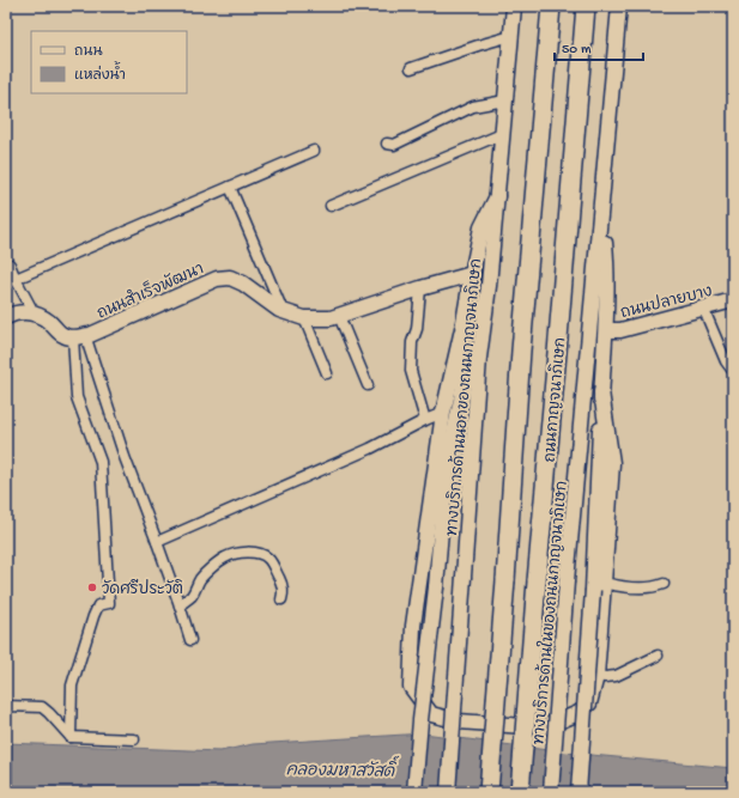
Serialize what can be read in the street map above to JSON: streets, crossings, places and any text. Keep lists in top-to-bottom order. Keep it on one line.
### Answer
{"streets":{"highway":["ถนนกาญจนาภิเษก"],"main road":["ถนนสำเร็จพัฒนา","ถนนปลายบาง","ทางบริการด้านนอกของถนนกาญจนาภิเษก","ทางบริการด้านในของถนนกาญจนาภิเษก"]},"water":["คลองมหาสวัสดิ์"],"places":["วัดศรีประวัติ"],"legend":["ถนน","แหล่งน้ำ"],"scale_bar":"50 m"}
